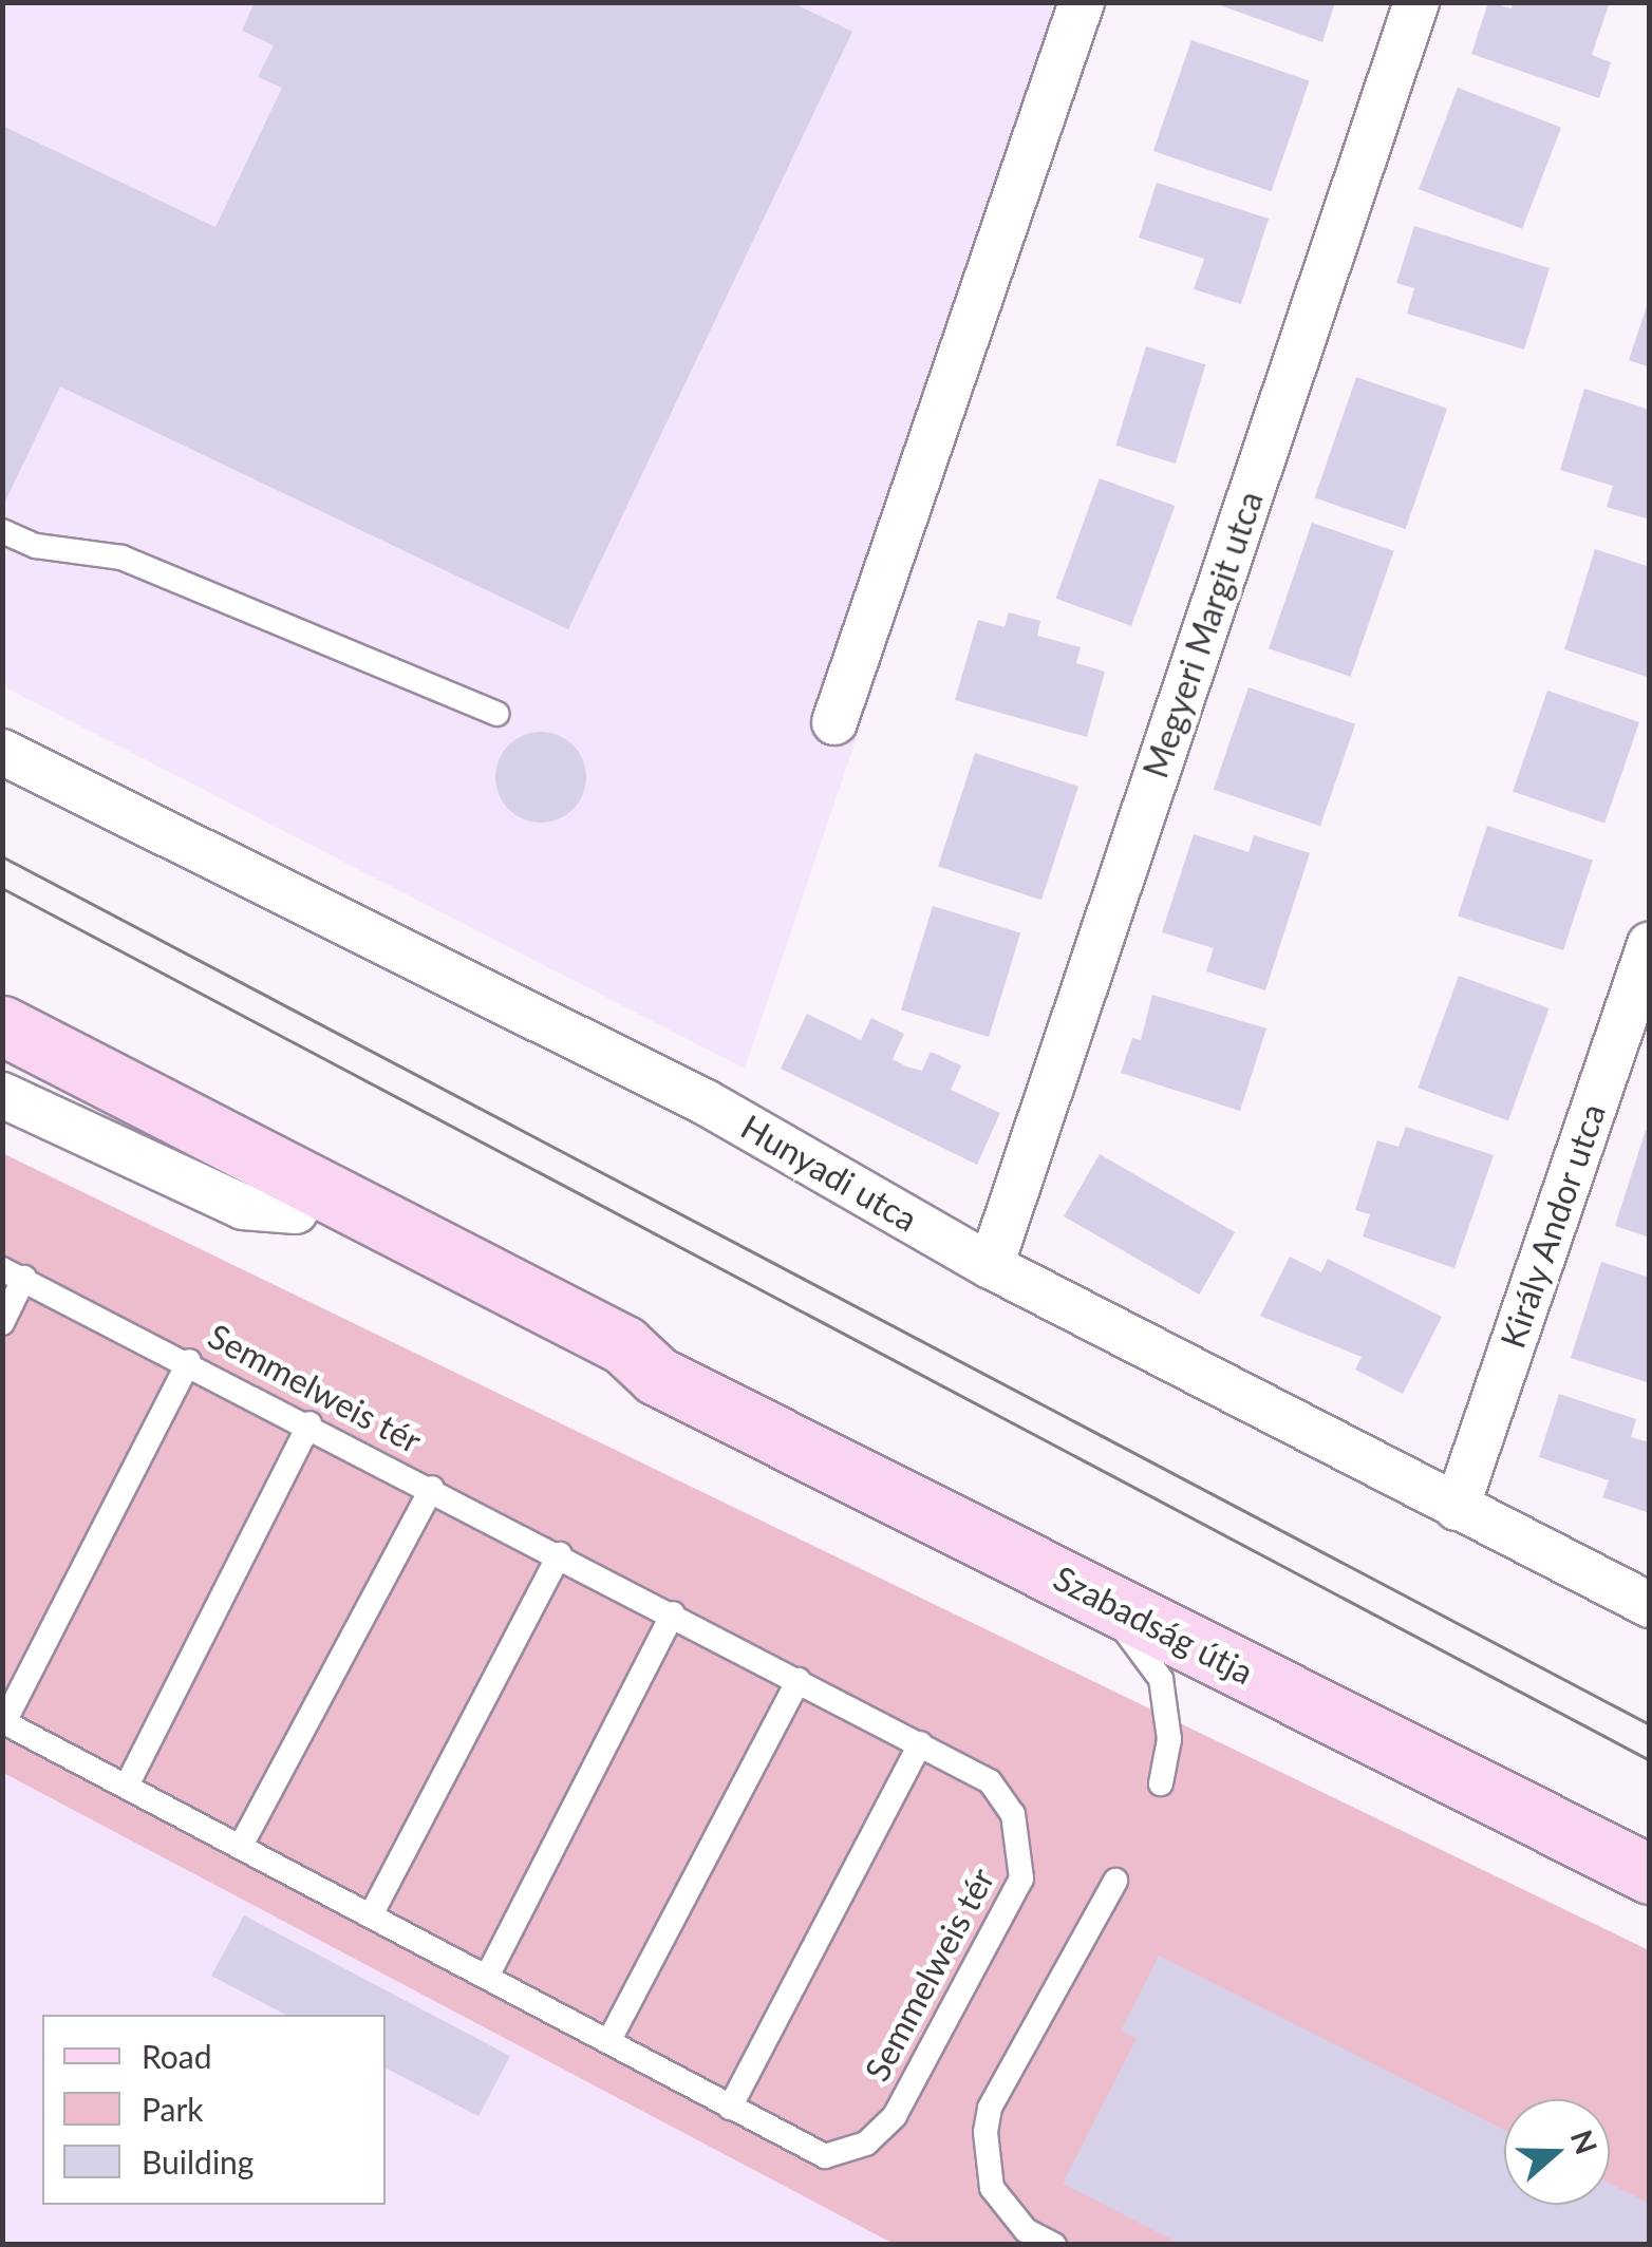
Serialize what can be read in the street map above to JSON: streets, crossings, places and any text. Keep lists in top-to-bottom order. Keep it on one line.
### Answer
{"streets":{"main road":["Szabadság útja"],"street":["Megyeri Margit utca","Hunyadi utca","Király Andor utca"],"lane":["Semmelweis tér"]},"crossings":[["Megyeri Margit utca","Hunyadi utca"],["Hunyadi utca","Király Andor utca"]],"legend":["Road","Park","Building"],"north":"right"}
